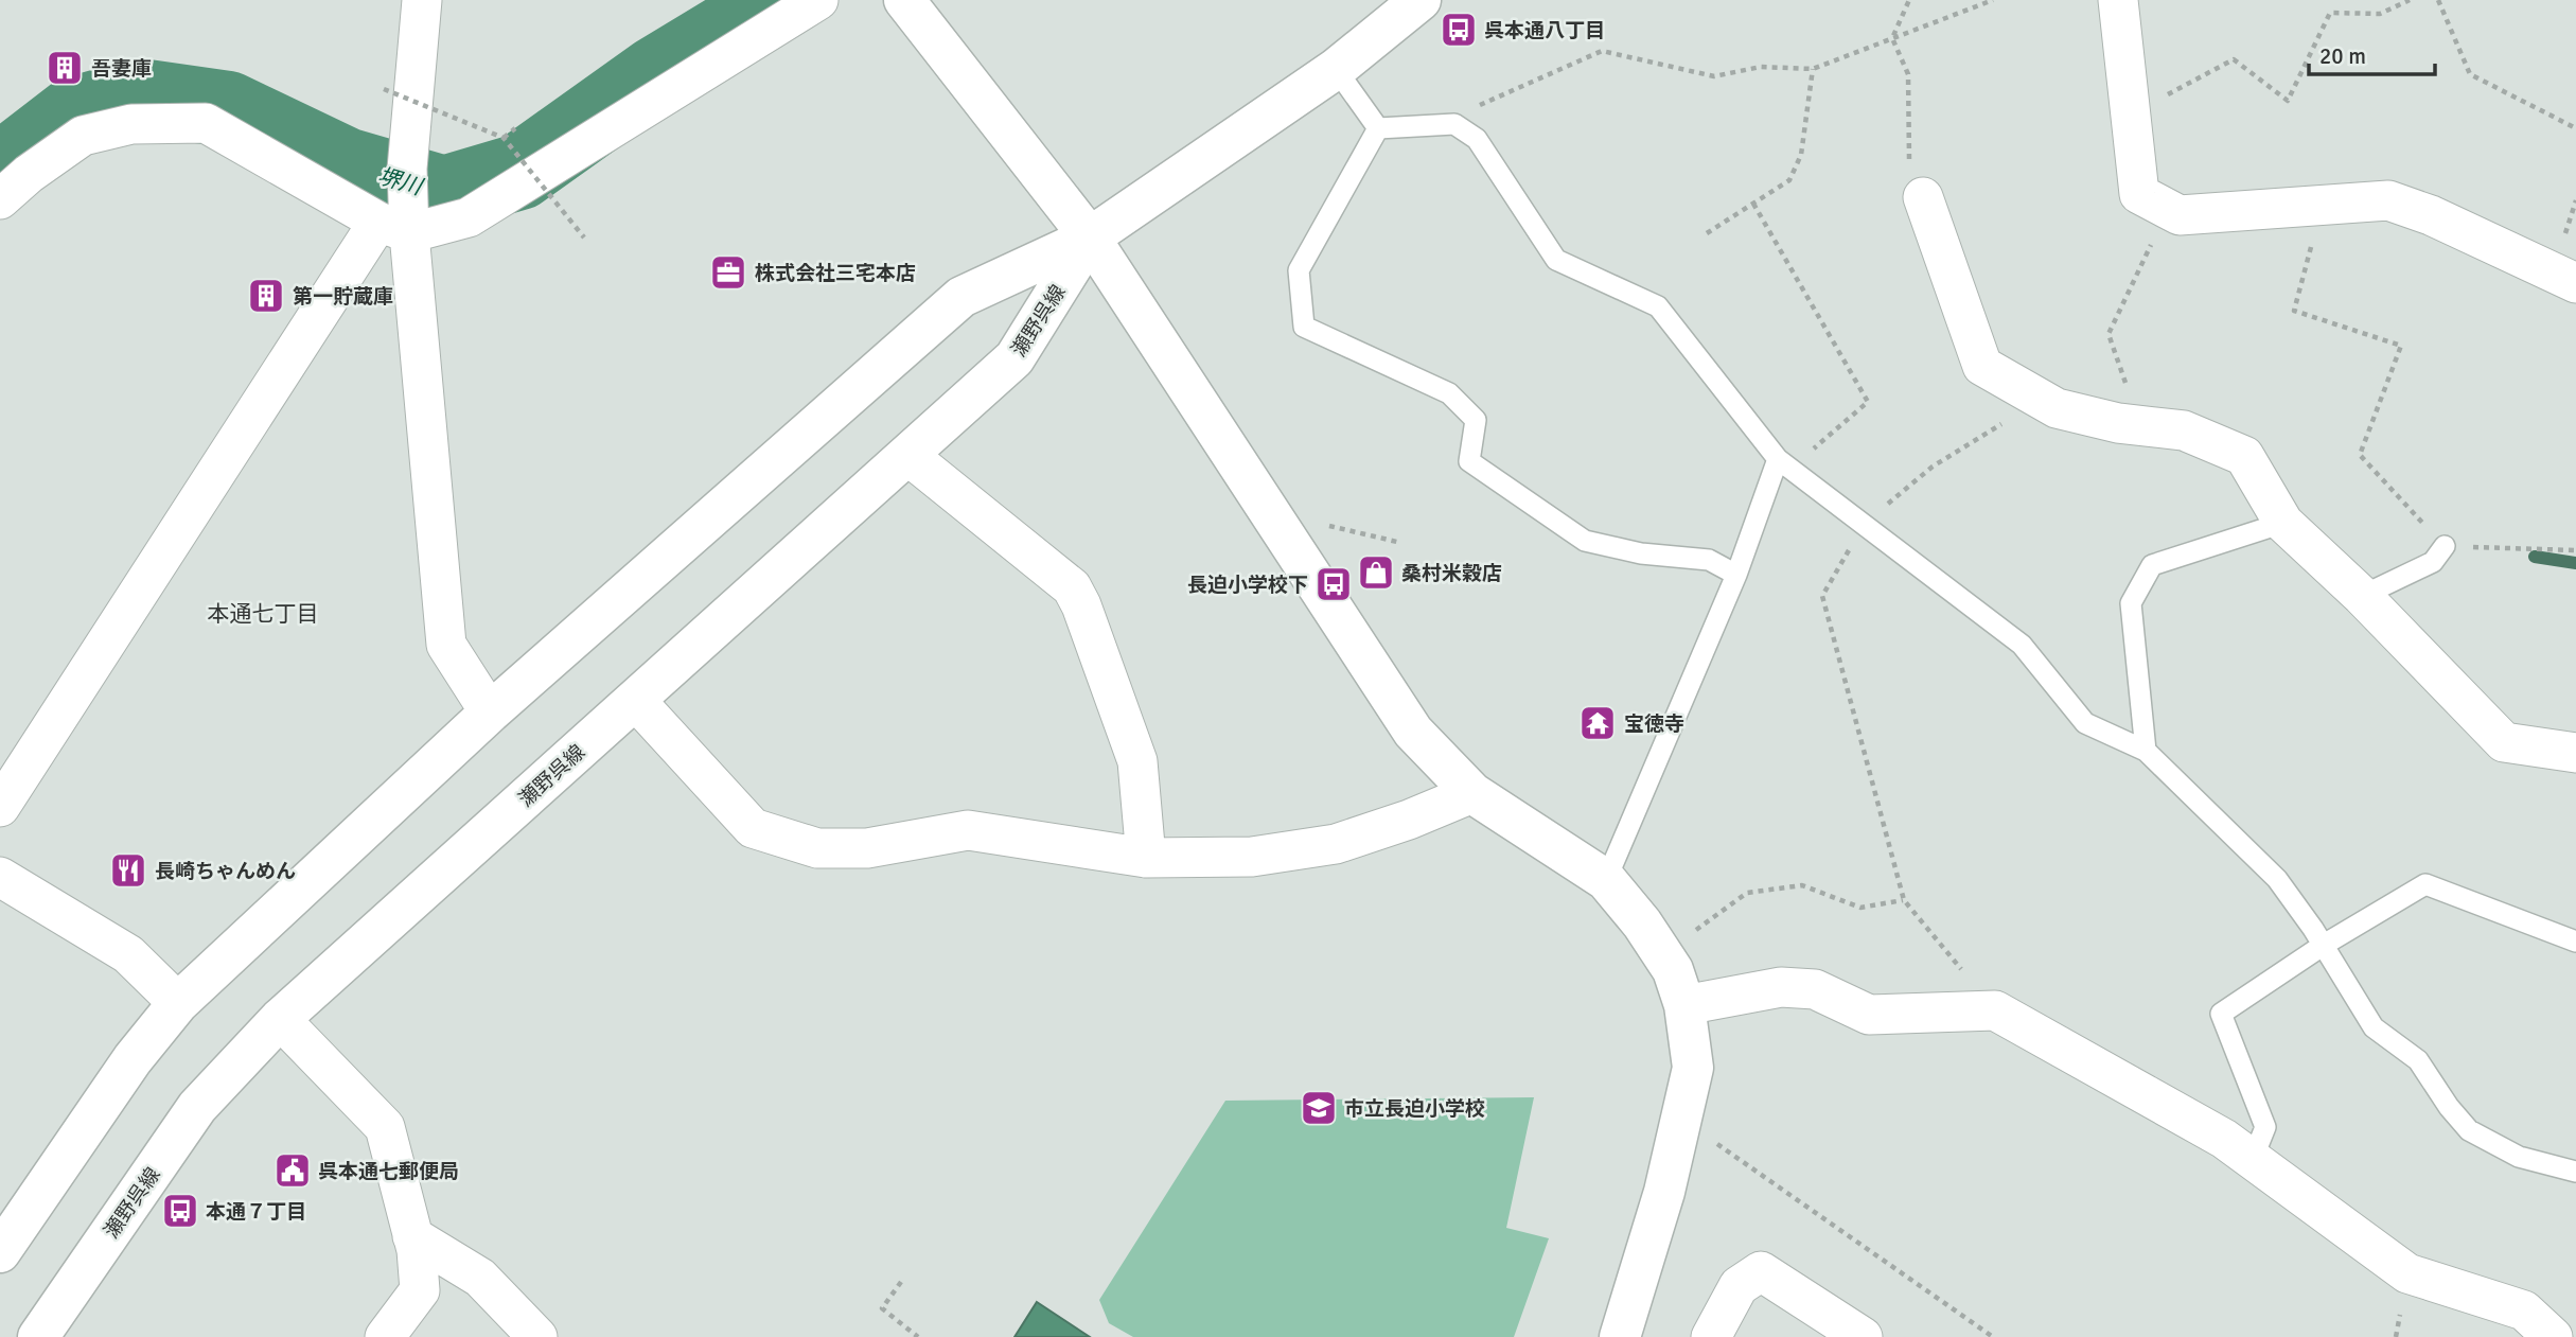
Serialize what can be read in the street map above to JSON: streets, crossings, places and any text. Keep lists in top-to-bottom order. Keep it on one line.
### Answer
{"streets":{"main road":["瀬野呉線"]},"districts":["本通七丁目"],"water":["堺川"],"places":{"bus stop":["呉本通八丁目","長迫小学校下","本通７丁目"],"building":["吾妻庫","第一貯蔵庫"],"office":["株式会社三宅本店"],"shop":["桑村米穀店"],"temple":["宝徳寺"],"restaurant":["長崎ちゃんめん"],"school or university":["市立長迫小学校"],"public building":["呉本通七郵便局"]},"scale_bar":"20 m"}
